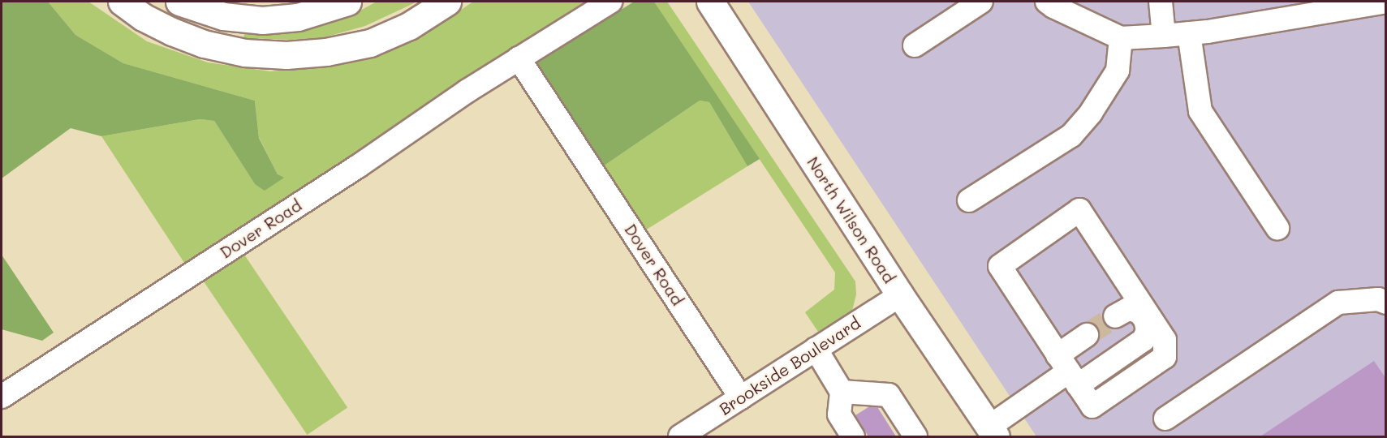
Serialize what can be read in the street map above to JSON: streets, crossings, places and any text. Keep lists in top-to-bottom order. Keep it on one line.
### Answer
{"streets":{"main road":["North Wilson Road"],"street":["Dover Road","Brookside Boulevard"]},"crossings":[["North Wilson Road","Brookside Boulevard"],["Dover Road","Brookside Boulevard"]]}
